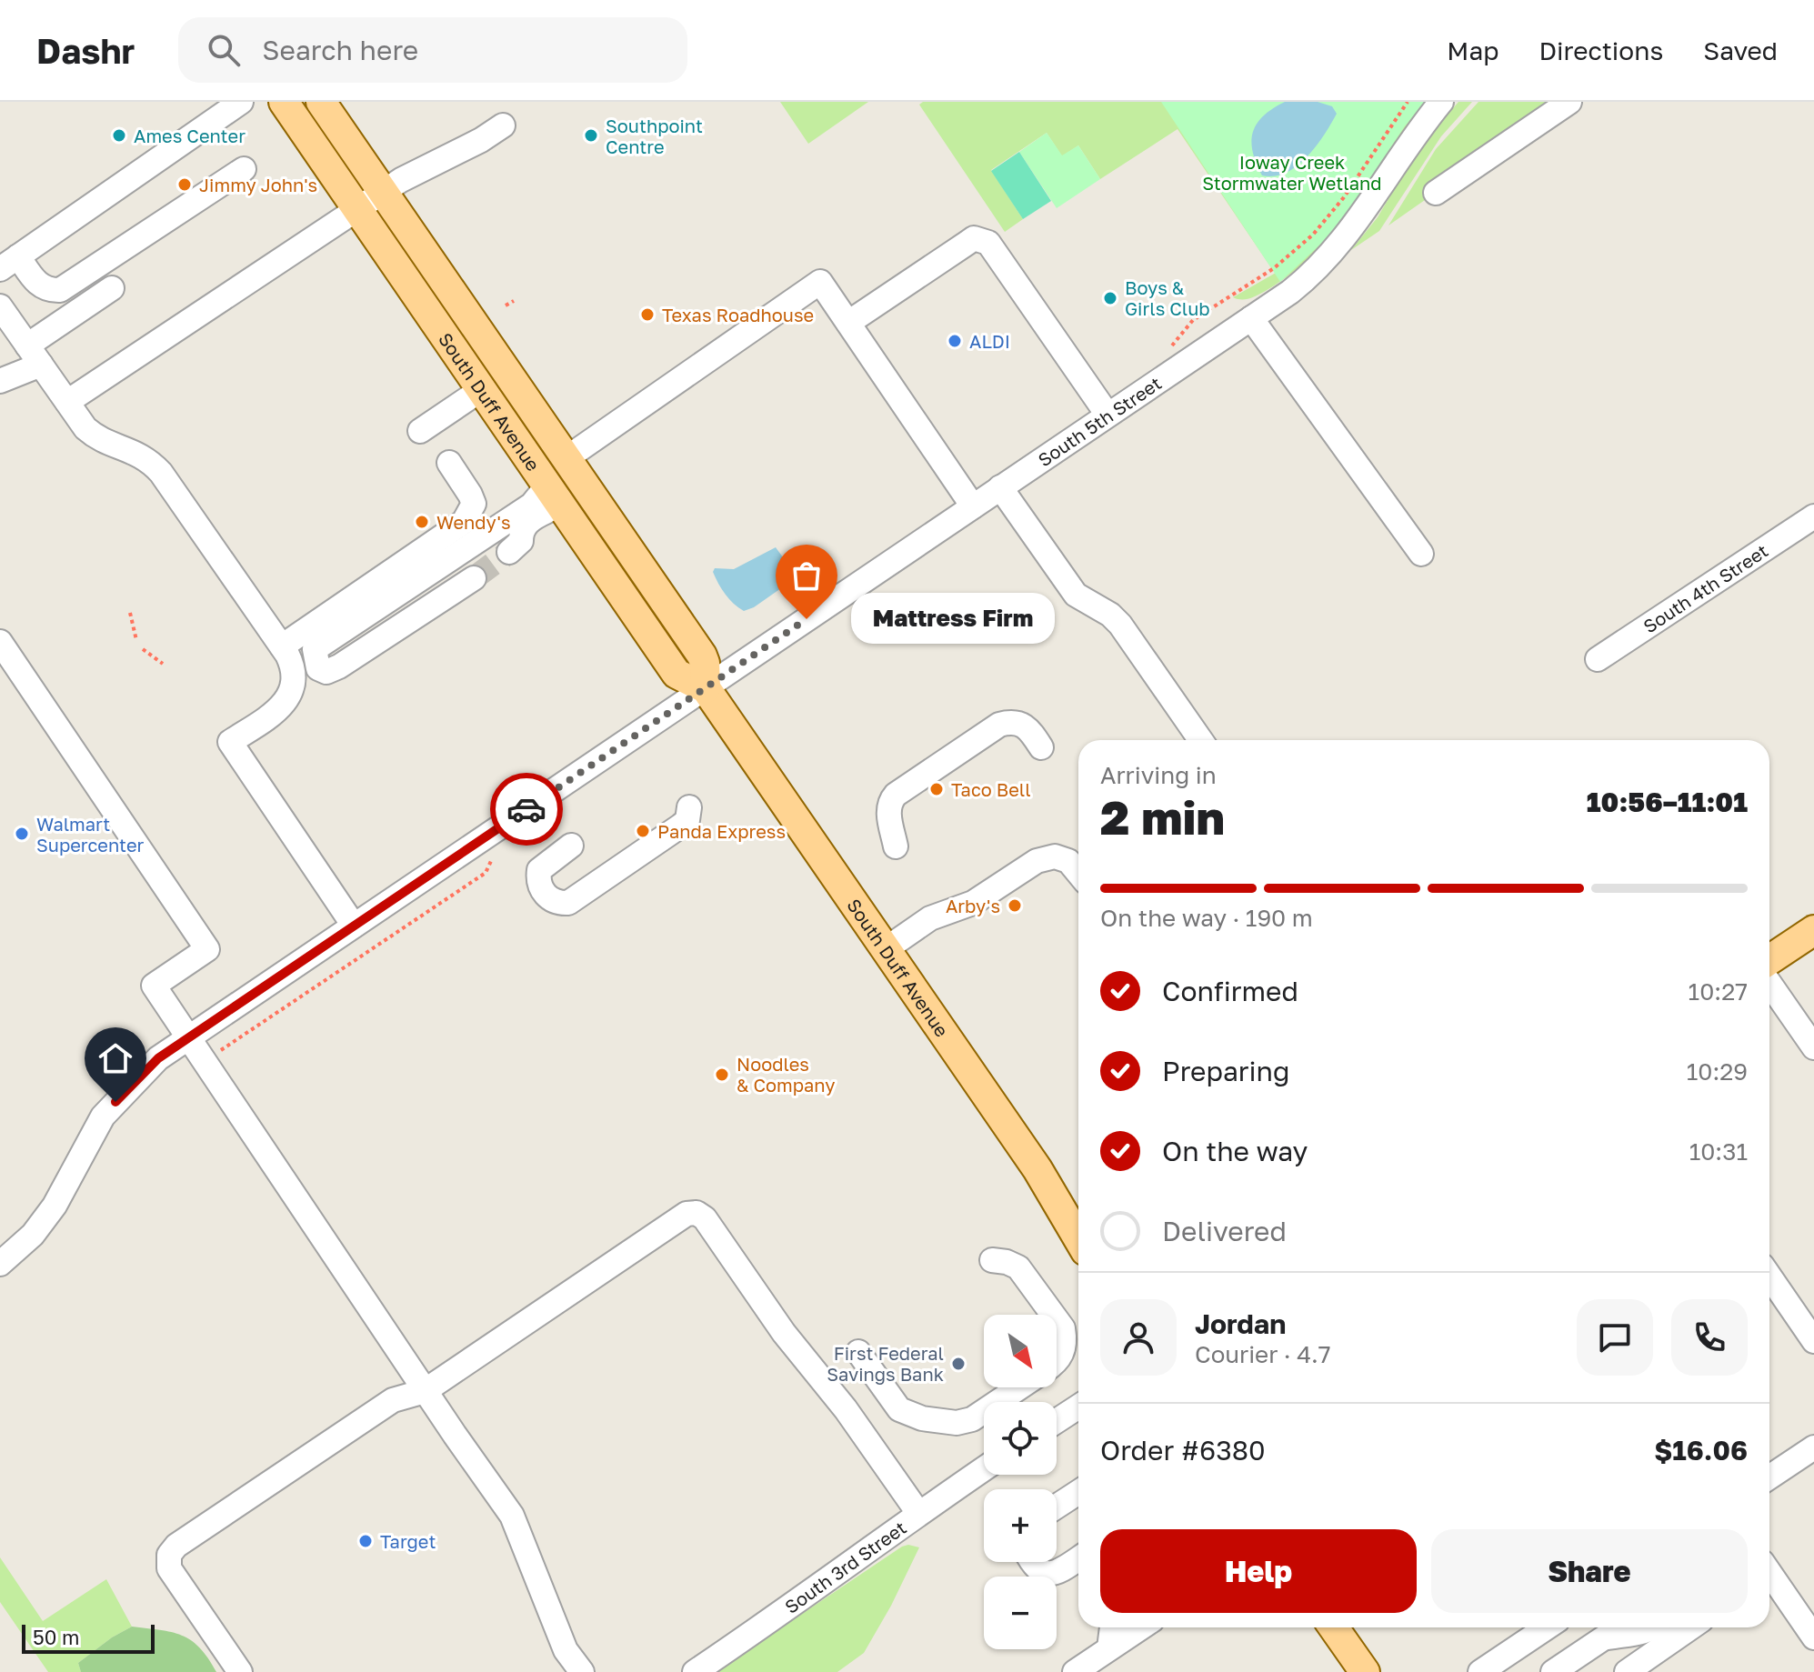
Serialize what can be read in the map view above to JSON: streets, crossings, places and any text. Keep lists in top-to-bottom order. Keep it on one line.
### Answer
{"streets":{"main road":["South Duff Avenue"],"street":["South 5th Street","South 4th Street","South 3rd Street"]},"crossings":[["South Duff Avenue","South 5th Street"]],"parks":["Ioway Creek Stormwater Wetland"],"places":["Ames Center","Southpoint Centre","Jimmy John's","Boys & Girls Club","Texas Roadhouse","ALDI","Wendy's","Mattress Firm","Taco Bell","Panda Express","Walmart Supercenter","Arby's","Noodles & Company","First Federal Savings Bank","Target"],"scale_bar":"50 m","north":"bottom right","page":{"header":"Dashr","search":"Search here","nav":["Map","Directions","Saved"],"bubble":"Mattress Firm","heading":["2 min","Arriving in","10:56–11:01"],"panel":["Jordan","Courier · 4.7","Order #6380","$16.06"],"bar":"On the way · 190 m","list":[["Confirmed","10:27"],["Preparing","10:29"],["On the way","10:31"],"Delivered"],"map_buttons":["+","−"],"buttons":["Help","Share"],"scale":"50 m"}}
